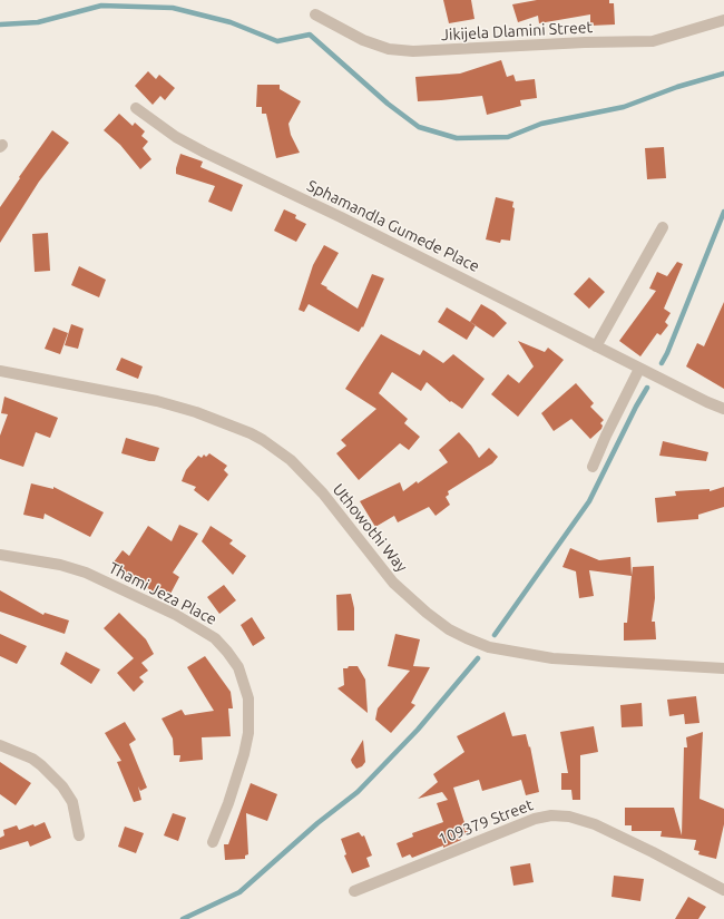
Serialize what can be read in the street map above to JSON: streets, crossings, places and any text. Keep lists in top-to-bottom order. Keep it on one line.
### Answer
{"streets":{"street":["Jikijela Dlamini Street","Sphamandla Gumede Place","Uthowothi Way","Thami Jeza Place","109379 Street"]}}
